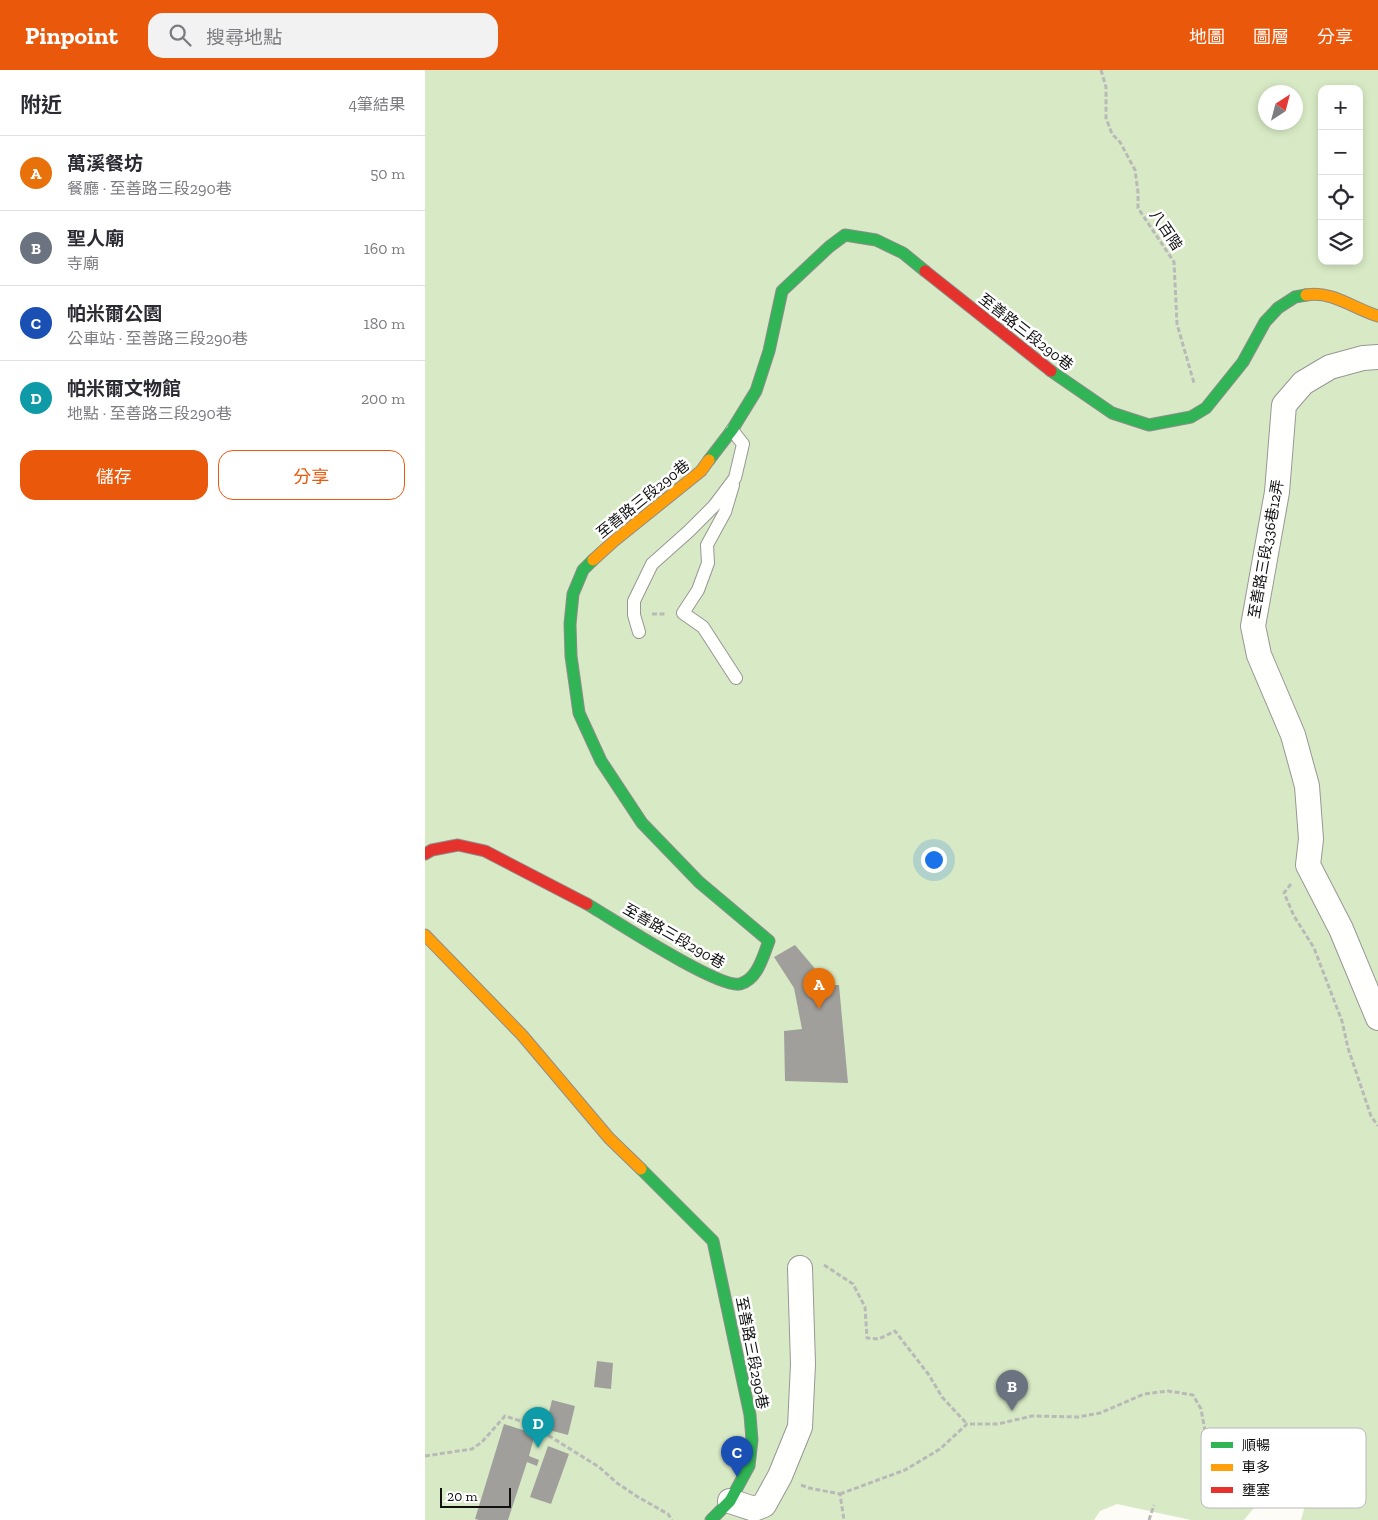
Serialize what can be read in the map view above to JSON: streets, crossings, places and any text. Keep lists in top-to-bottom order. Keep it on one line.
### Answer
{"streets":{"street":["至善路三段290巷","至善路三段336巷12弄"],"path":["八百階"]},"crossings":[["八百階","至善路三段290巷"]],"legend":["順暢","車多","壅塞"],"scale_bar":"20 m","north":"top right","page":{"header":"Pinpoint","search":"搜尋地點","nav":["地圖","圖層","分享"],"heading":["附近","4筆結果"],"map_buttons":["+","−"],"list":[{"mark":"A","name":"萬溪餐坊","note":"餐廳 · 至善路三段290巷","value":"50 m"},{"mark":"B","name":"聖人廟","note":"寺廟","value":"160 m"},{"mark":"C","name":"帕米爾公園","note":"公車站 · 至善路三段290巷","value":"180 m"},{"mark":"D","name":"帕米爾文物館","note":"地點 · 至善路三段290巷","value":"200 m"}],"buttons":["儲存","分享"],"pins":["A","B","D","C"],"scale":"20 m"}}
